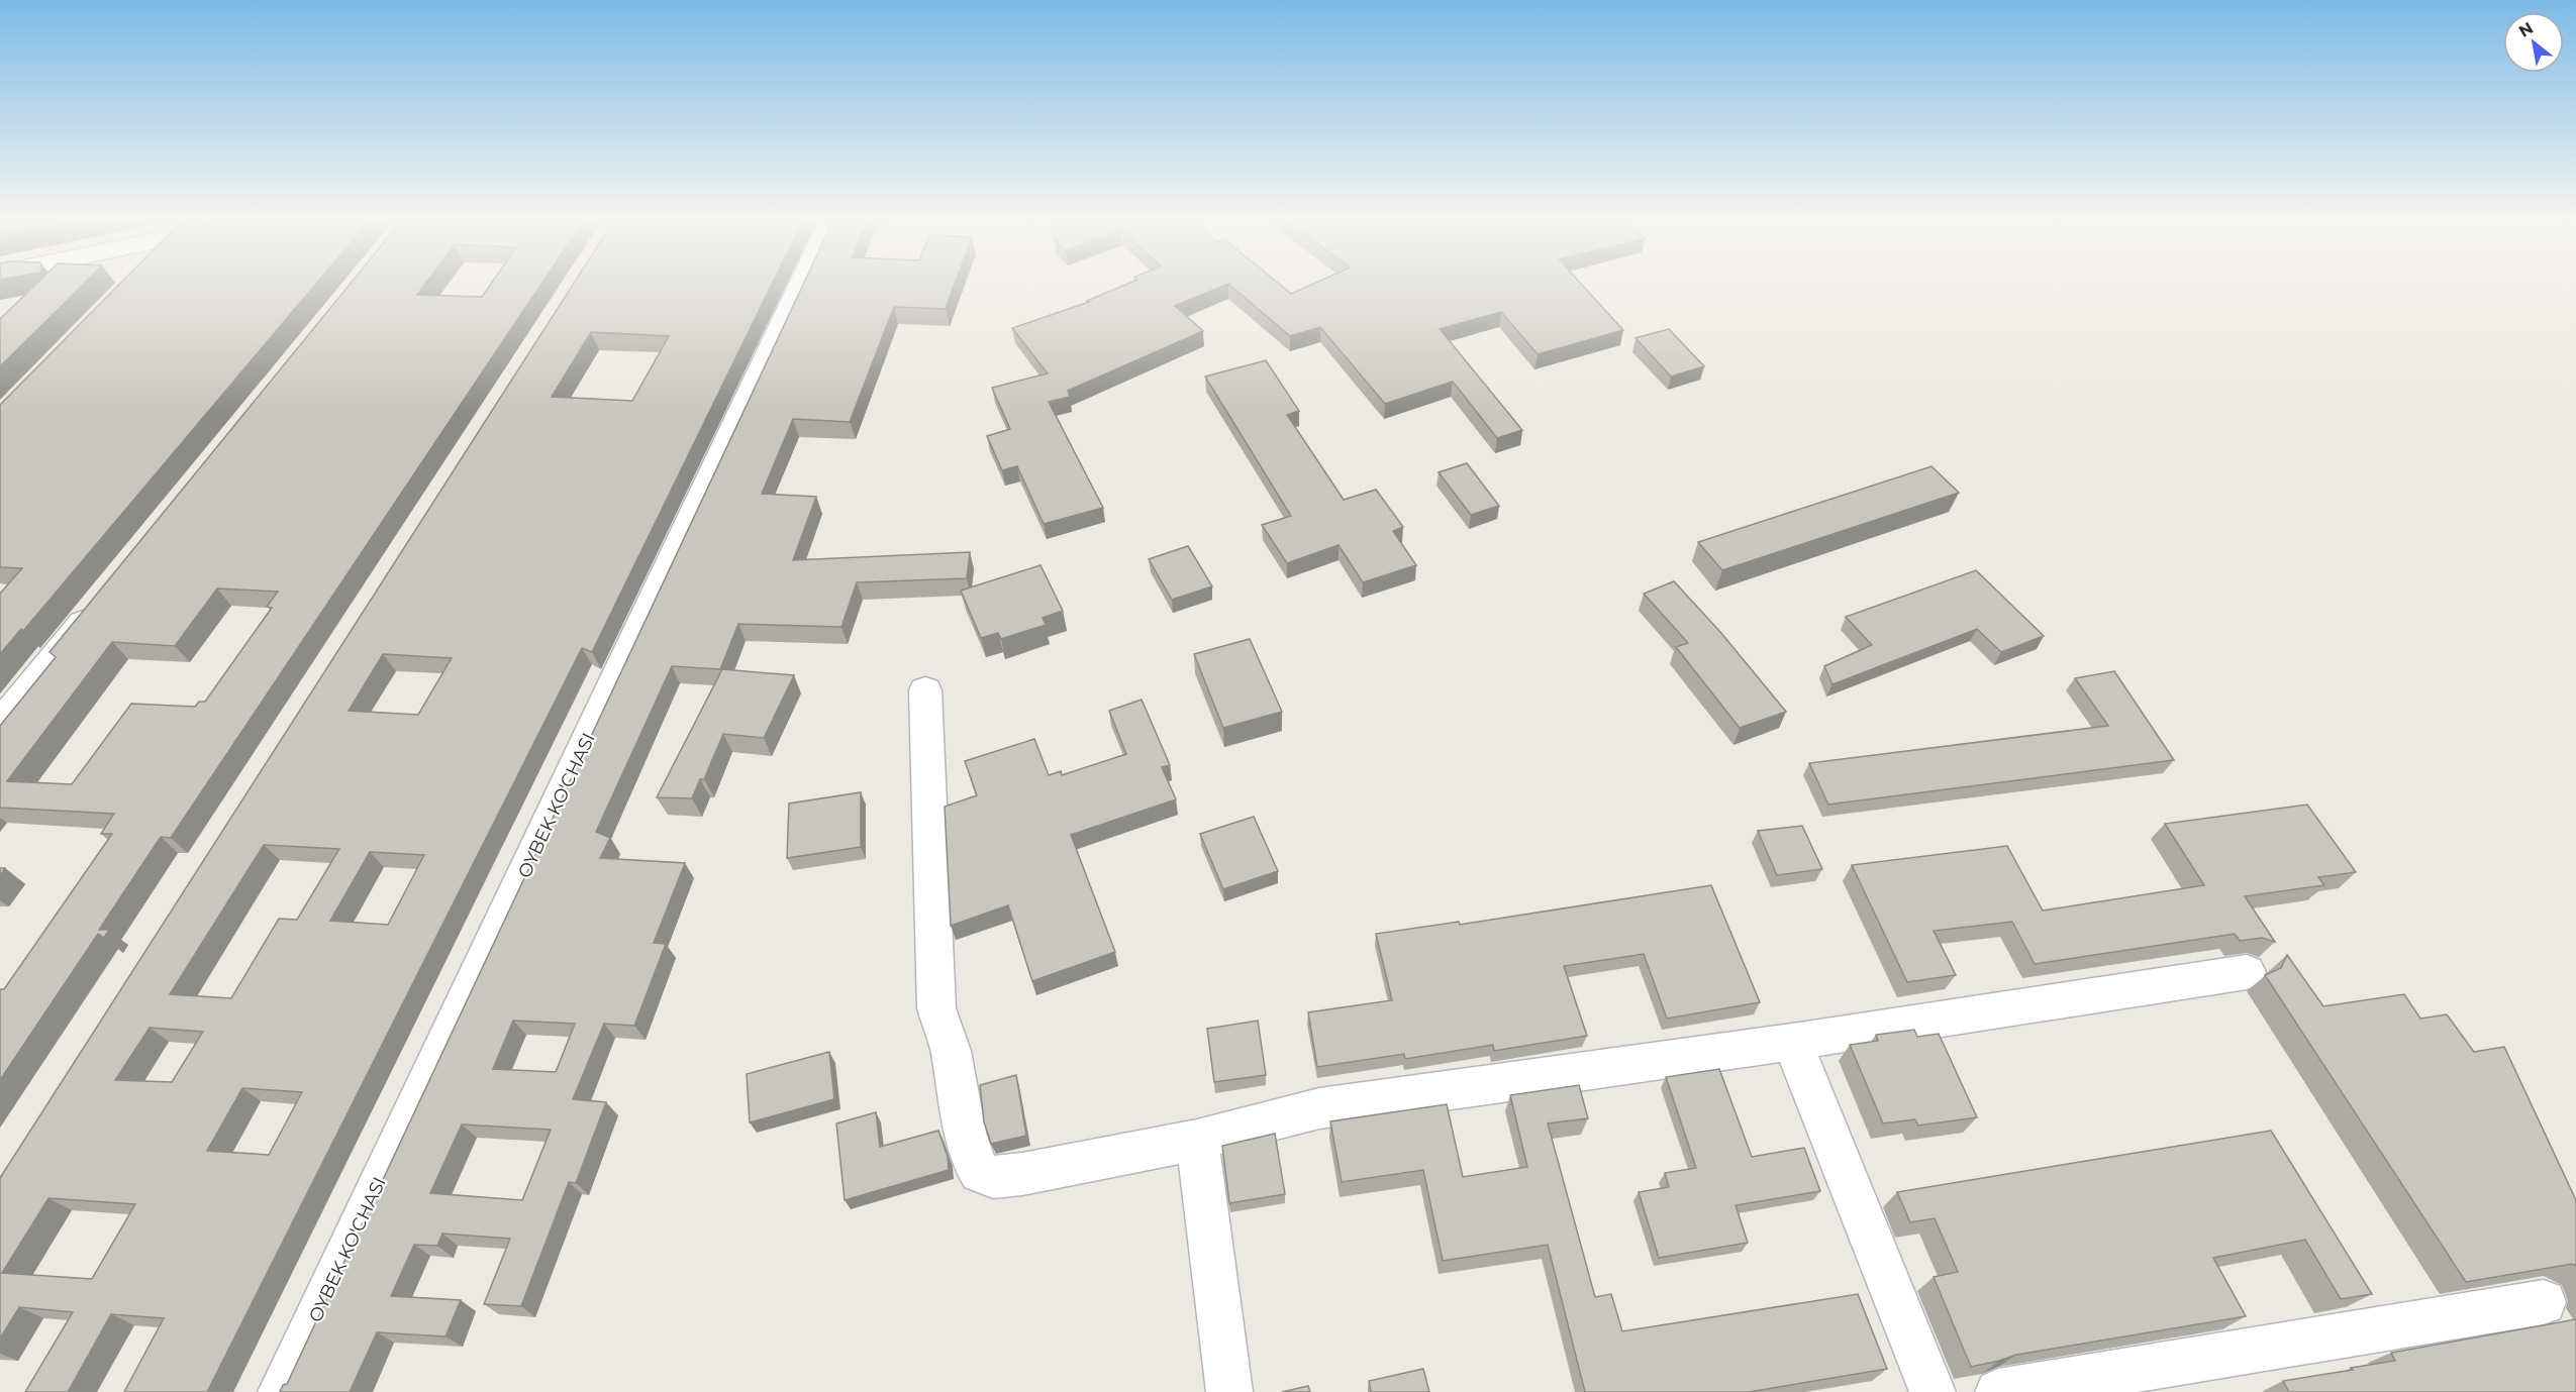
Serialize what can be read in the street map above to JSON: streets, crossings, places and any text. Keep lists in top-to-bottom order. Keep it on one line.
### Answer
{"streets":{"street":["OYBEK KO'CHASI"]},"north":"top left"}
